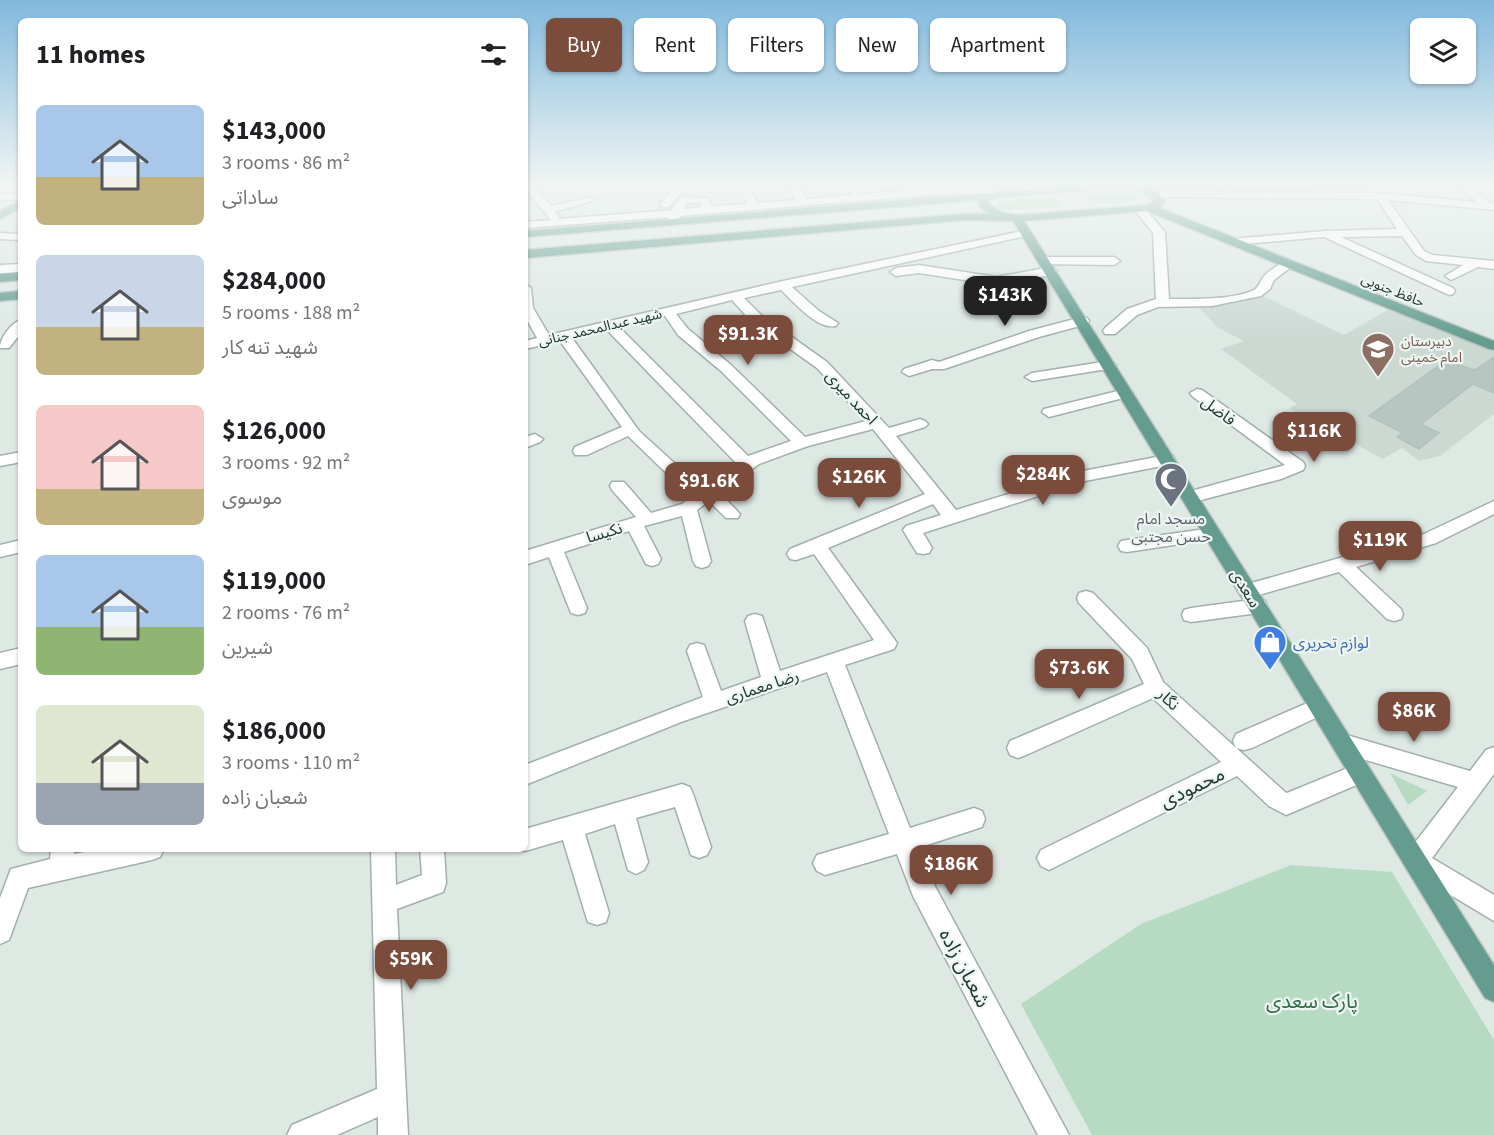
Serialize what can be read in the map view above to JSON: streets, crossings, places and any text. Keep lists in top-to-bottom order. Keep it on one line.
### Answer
{"streets":{"main road":["حافظ جنوبی","سعدی"],"street":["شهید عبدالمحمد جنانی","احمد میری","فاضل","نکیسا","رضا معماری","نگار","محمودی","شعبان زاده"]},"crossings":[["شهید عبدالمحمد جنانی","احمد میری"],["احمد میری","نکیسا"],["فاضل","سعدی"],["سعدی","محمودی"],["رضا معماری","شعبان زاده"],["نگار","محمودی"]],"parks":["پارک سعدی"],"places":{"school or university":["دبیرستان امام خمینی"],"mosque":["مسجد امام حسن مجتبی"],"shop":["لوازم تحریری"]},"page":{"chip":["Buy","Rent","Filters","New","Apartment"],"heading":"11 homes","list":[{"name":"$143,000","note":"3 rooms · 86 m² · ساداتی"},{"name":"$284,000","note":"5 rooms · 188 m² · شهید تنه کار"},{"name":"$126,000","note":"3 rooms · 92 m² · موسوی"},{"name":"$119,000","note":"2 rooms · 76 m² · شیرین"},{"name":"$186,000","note":"3 rooms · 110 m² · شعبان زاده"}],"price":["$143K","$91.3K","$116K","$284K","$126K","$91.6K","$119K","$73.6K","$86K","$186K","$59K"]}}
